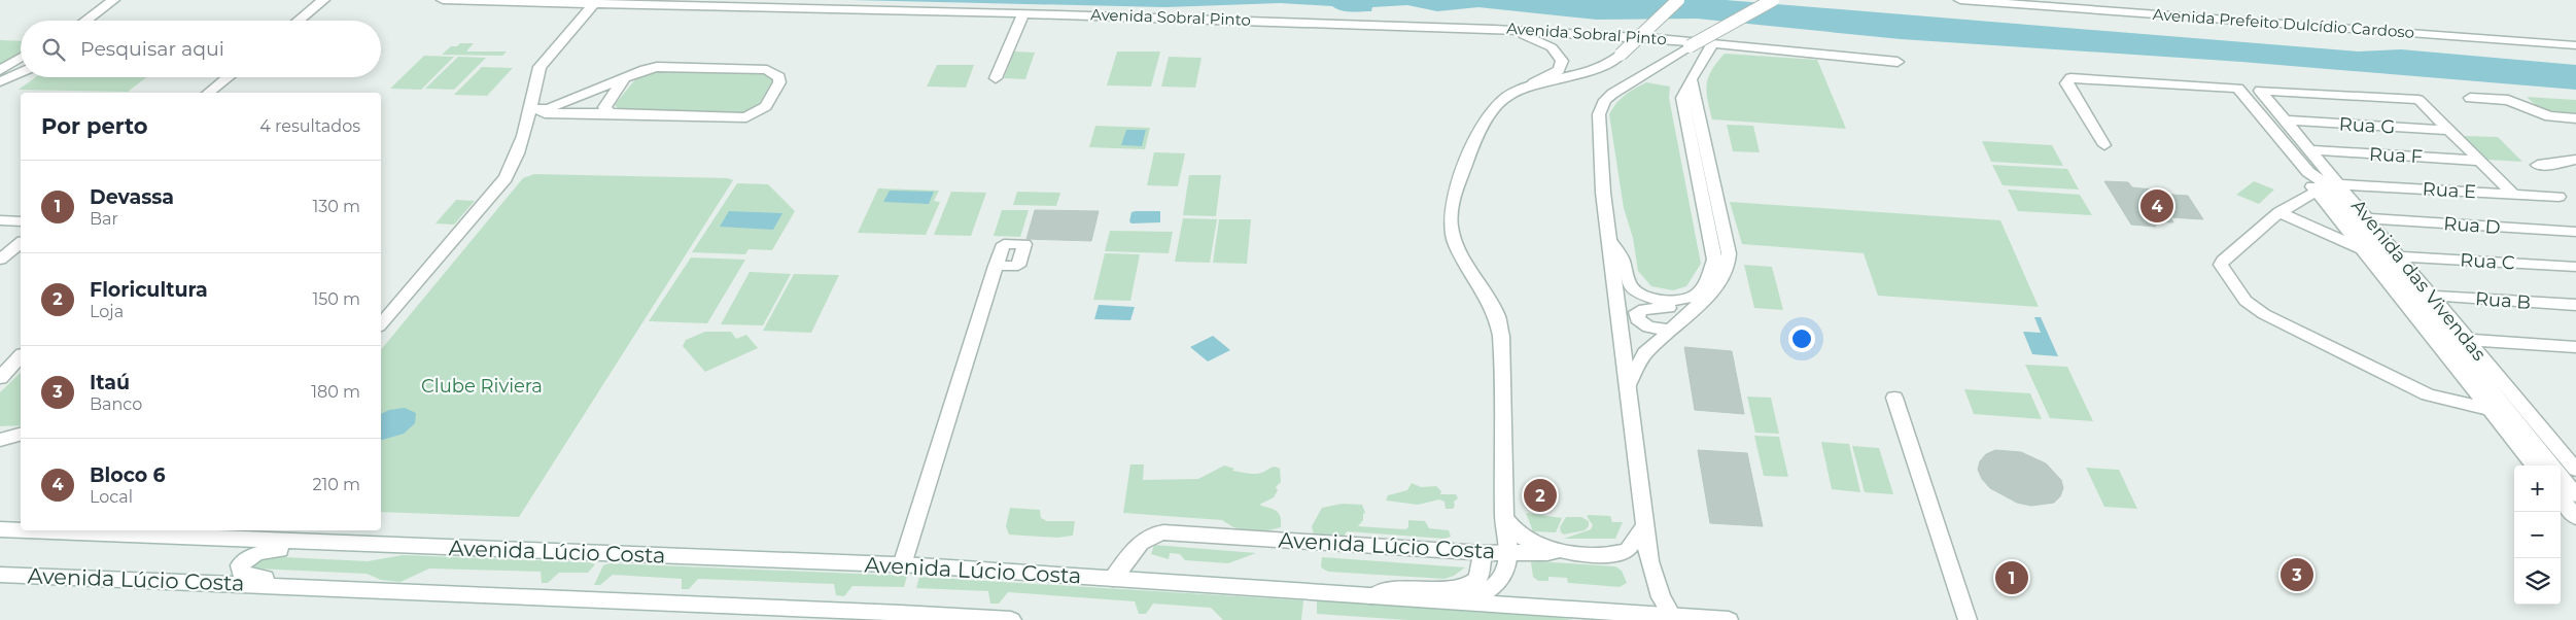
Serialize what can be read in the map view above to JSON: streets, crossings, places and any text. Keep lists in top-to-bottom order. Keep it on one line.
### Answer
{"streets":{"street":["Avenida Sobral Pinto","Avenida Prefeito Dulcídio Cardoso","Rua G","Rua F","Rua E","Rua D","Rua C","Avenida das Vivendas","Rua B","Avenida Lúcio Costa"]},"crossings":[["Rua G","Avenida das Vivendas"],["Rua F","Avenida das Vivendas"],["Rua E","Avenida das Vivendas"],["Rua D","Avenida das Vivendas"],["Rua C","Avenida das Vivendas"],["Avenida das Vivendas","Rua B"]],"parks":["Clube Riviera"],"page":{"search":"Pesquisar aqui","heading":["Por perto","4 resultados"],"list":[{"mark":"1","name":"Devassa","note":"Bar","value":"130 m"},{"mark":"2","name":"Floricultura","note":"Loja","value":"150 m"},{"mark":"3","name":"Itaú","note":"Banco","value":"180 m"},{"mark":"4","name":"Bloco 6","note":"Local","value":"210 m"}],"pins":["4","2","3","1"],"map_buttons":["+","−"]}}
